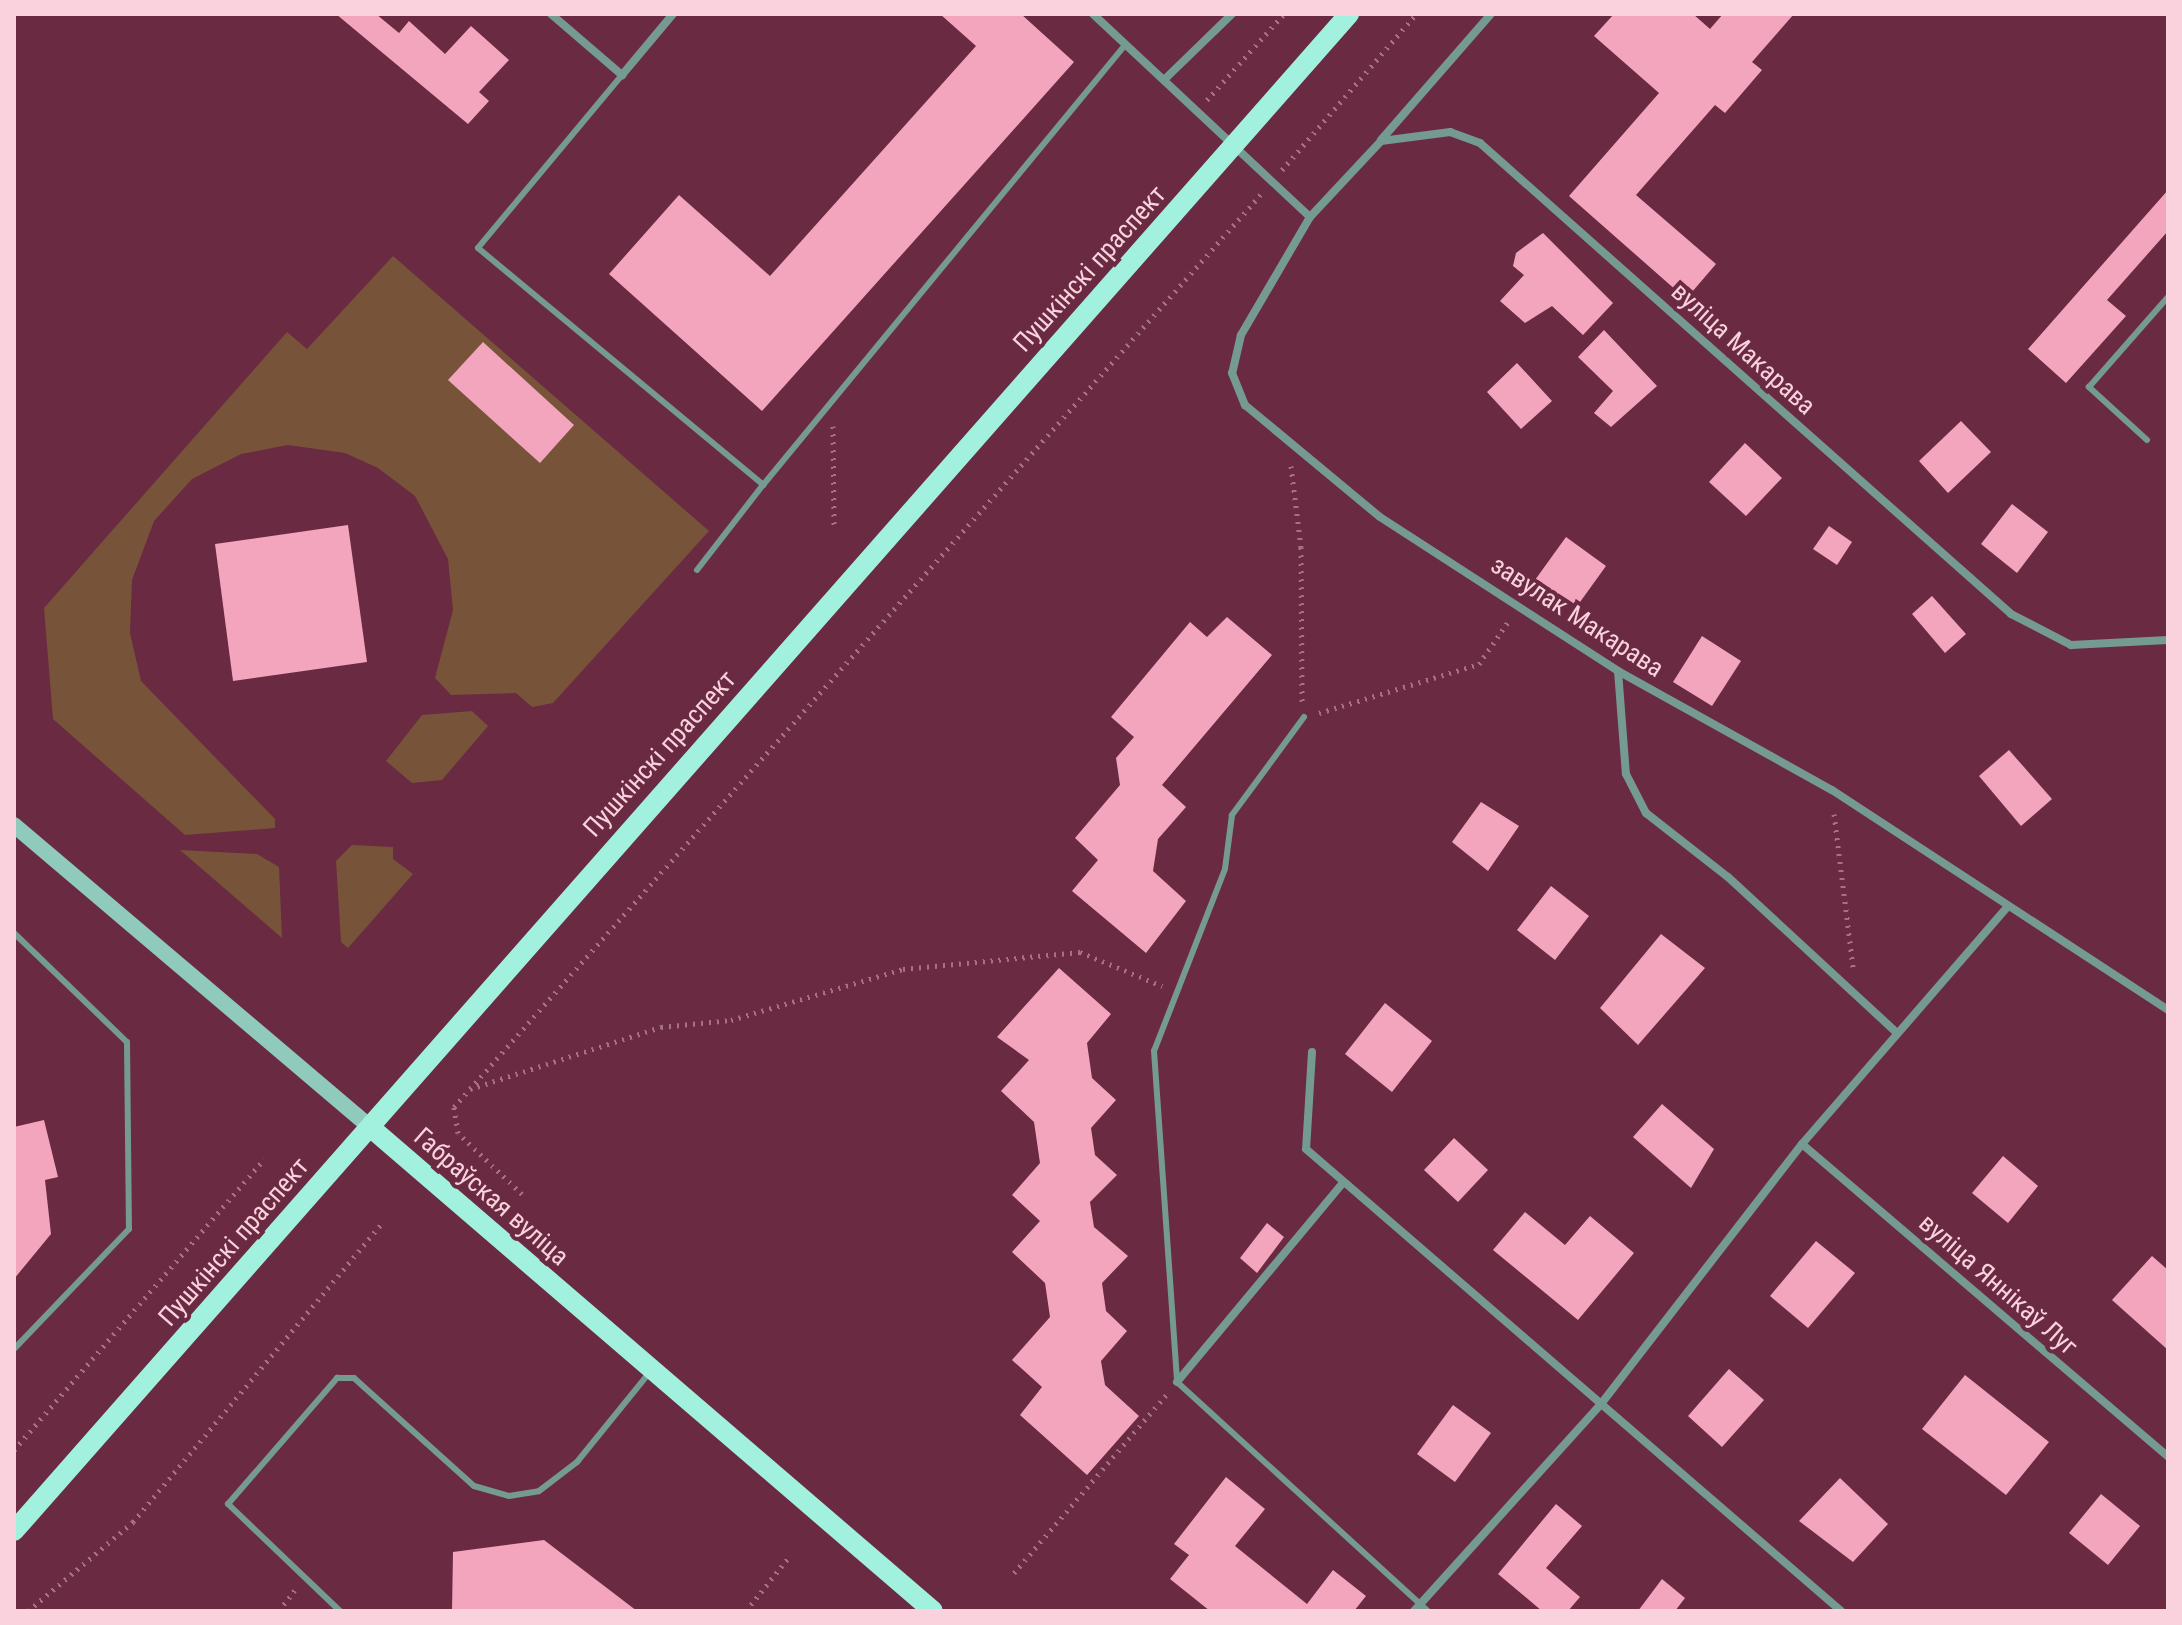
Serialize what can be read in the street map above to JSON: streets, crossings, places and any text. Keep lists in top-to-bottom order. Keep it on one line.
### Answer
{"streets":{"main road":["Пушкінскі праспект","Габраўская вуліца"],"street":["вуліца Макарава","завулак Макарава","вуліца Яннікаў Луг"]},"crossings":[["Пушкінскі праспект","Габраўская вуліца"]]}
